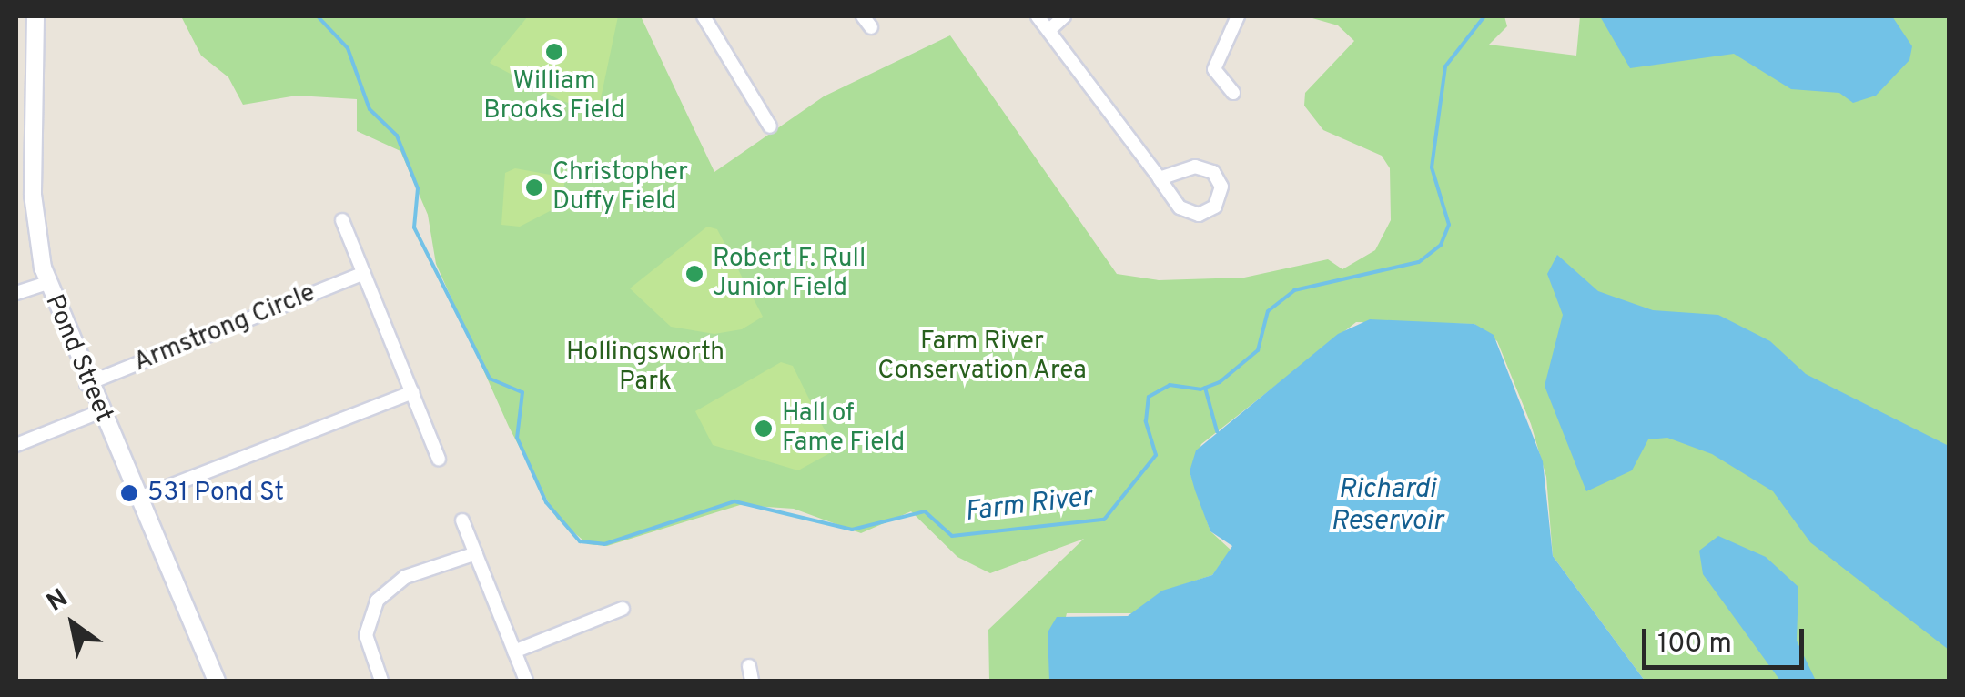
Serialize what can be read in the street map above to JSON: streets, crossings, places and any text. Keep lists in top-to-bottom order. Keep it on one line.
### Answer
{"streets":{"main road":["Pond Street"],"street":["Armstrong Circle"]},"crossings":[["Armstrong Circle","Pond Street"]],"water":["Richardi Reservoir","Farm River"],"parks":["Farm River Conservation Area","Hollingsworth Park"],"places":["William Brooks Field","Christopher Duffy Field","Robert F. Rull Junior Field","Hall of Fame Field","531 Pond St"],"scale_bar":"100 m","north":"top left"}
